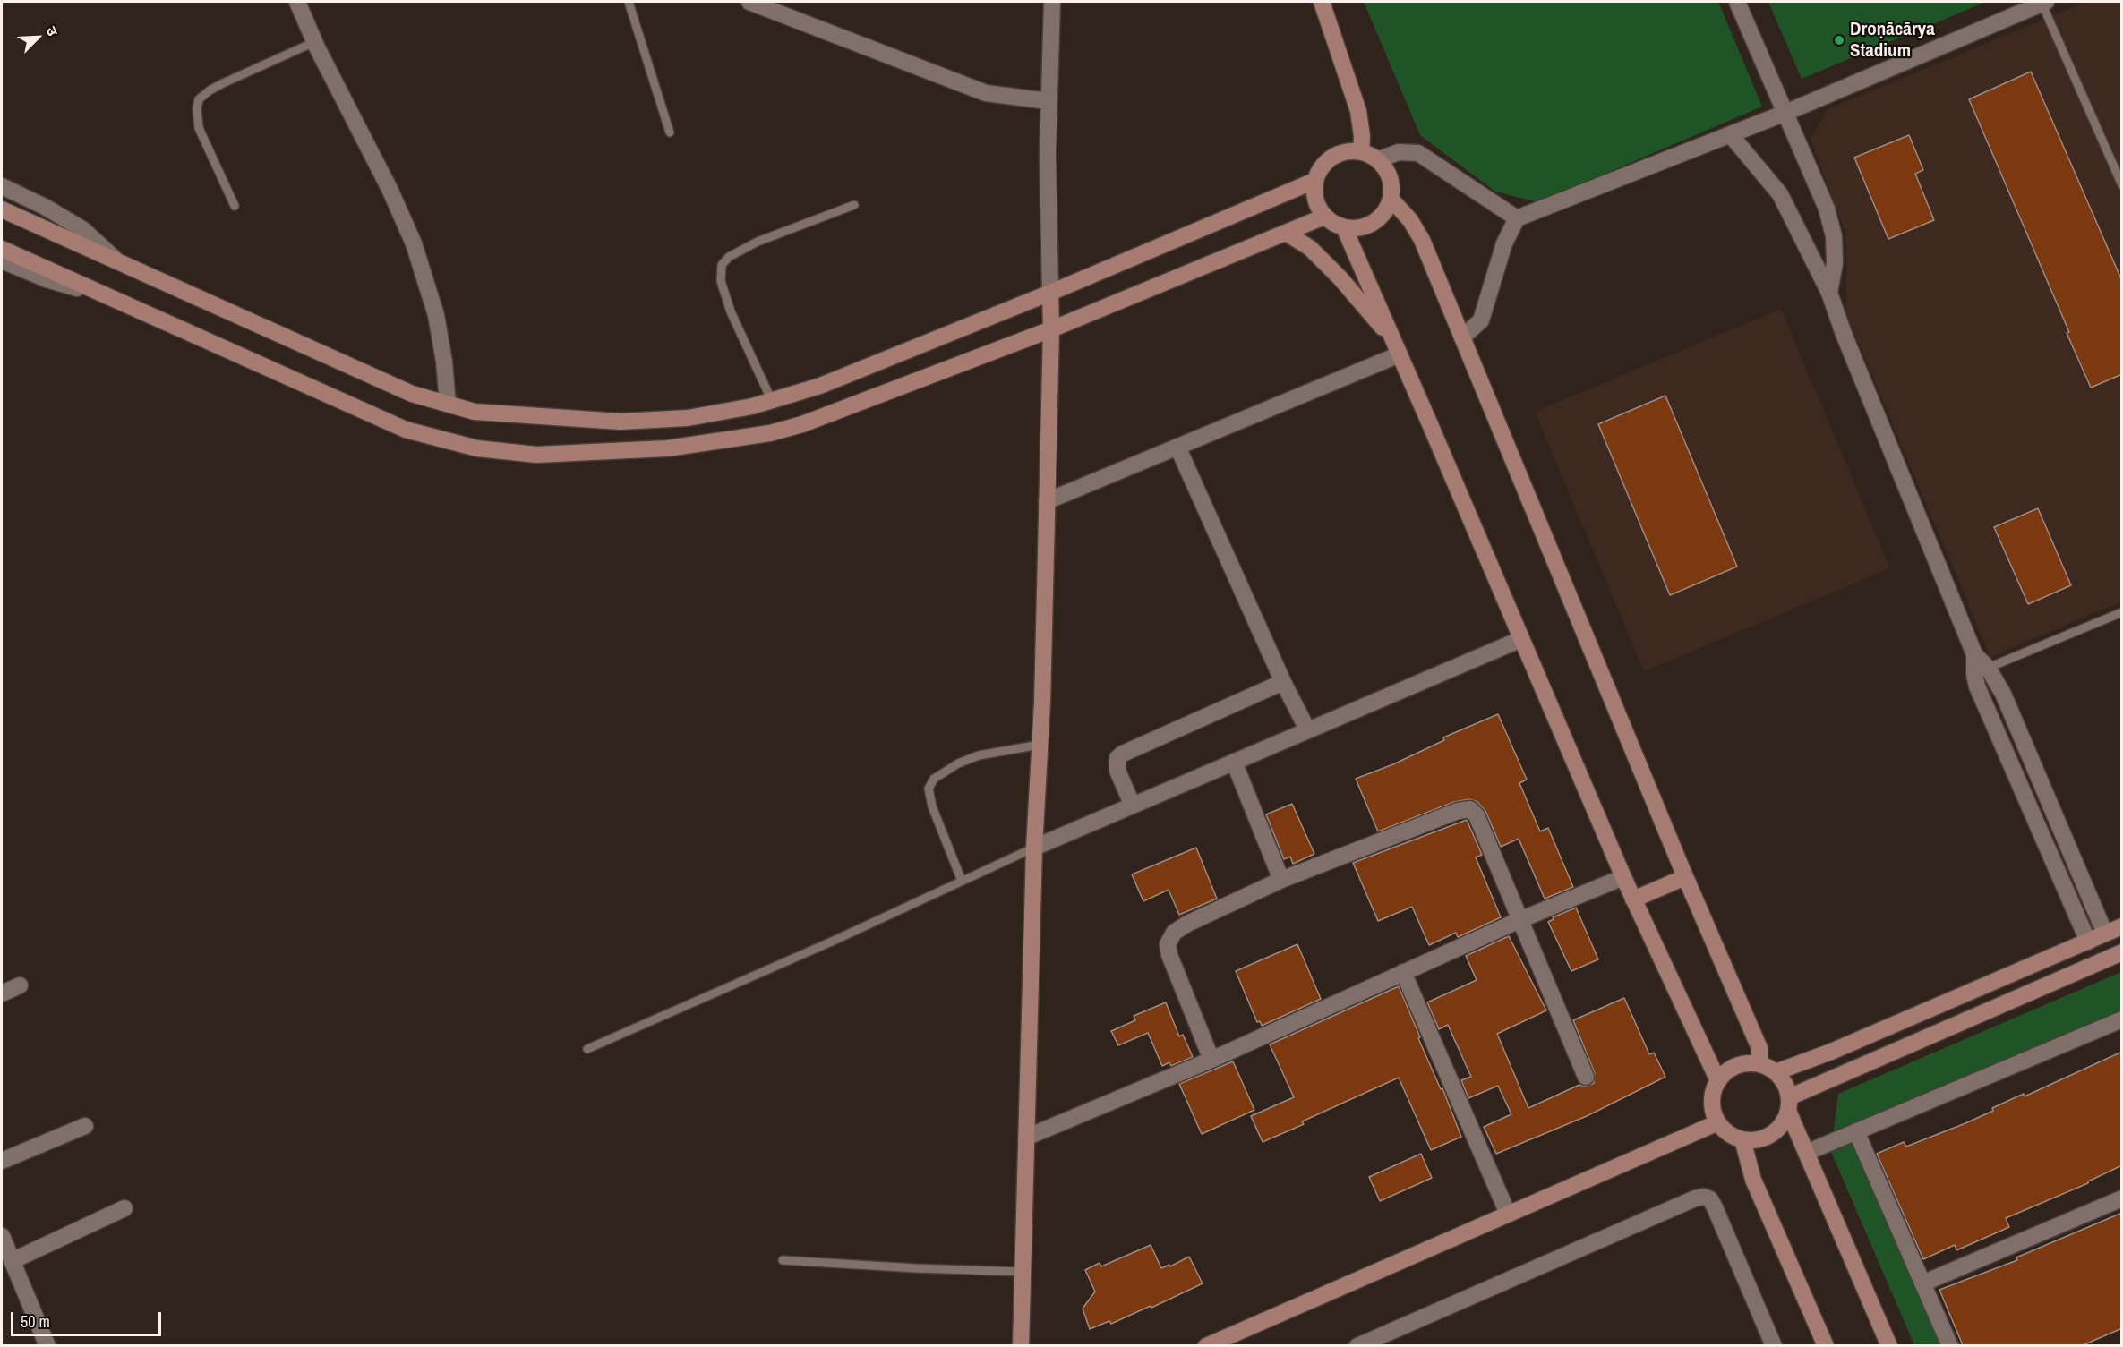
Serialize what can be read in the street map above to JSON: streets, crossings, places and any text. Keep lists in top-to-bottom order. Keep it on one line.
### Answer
{"places":["Droṇācārya Stadium"],"scale_bar":"50 m","north":"top right"}
